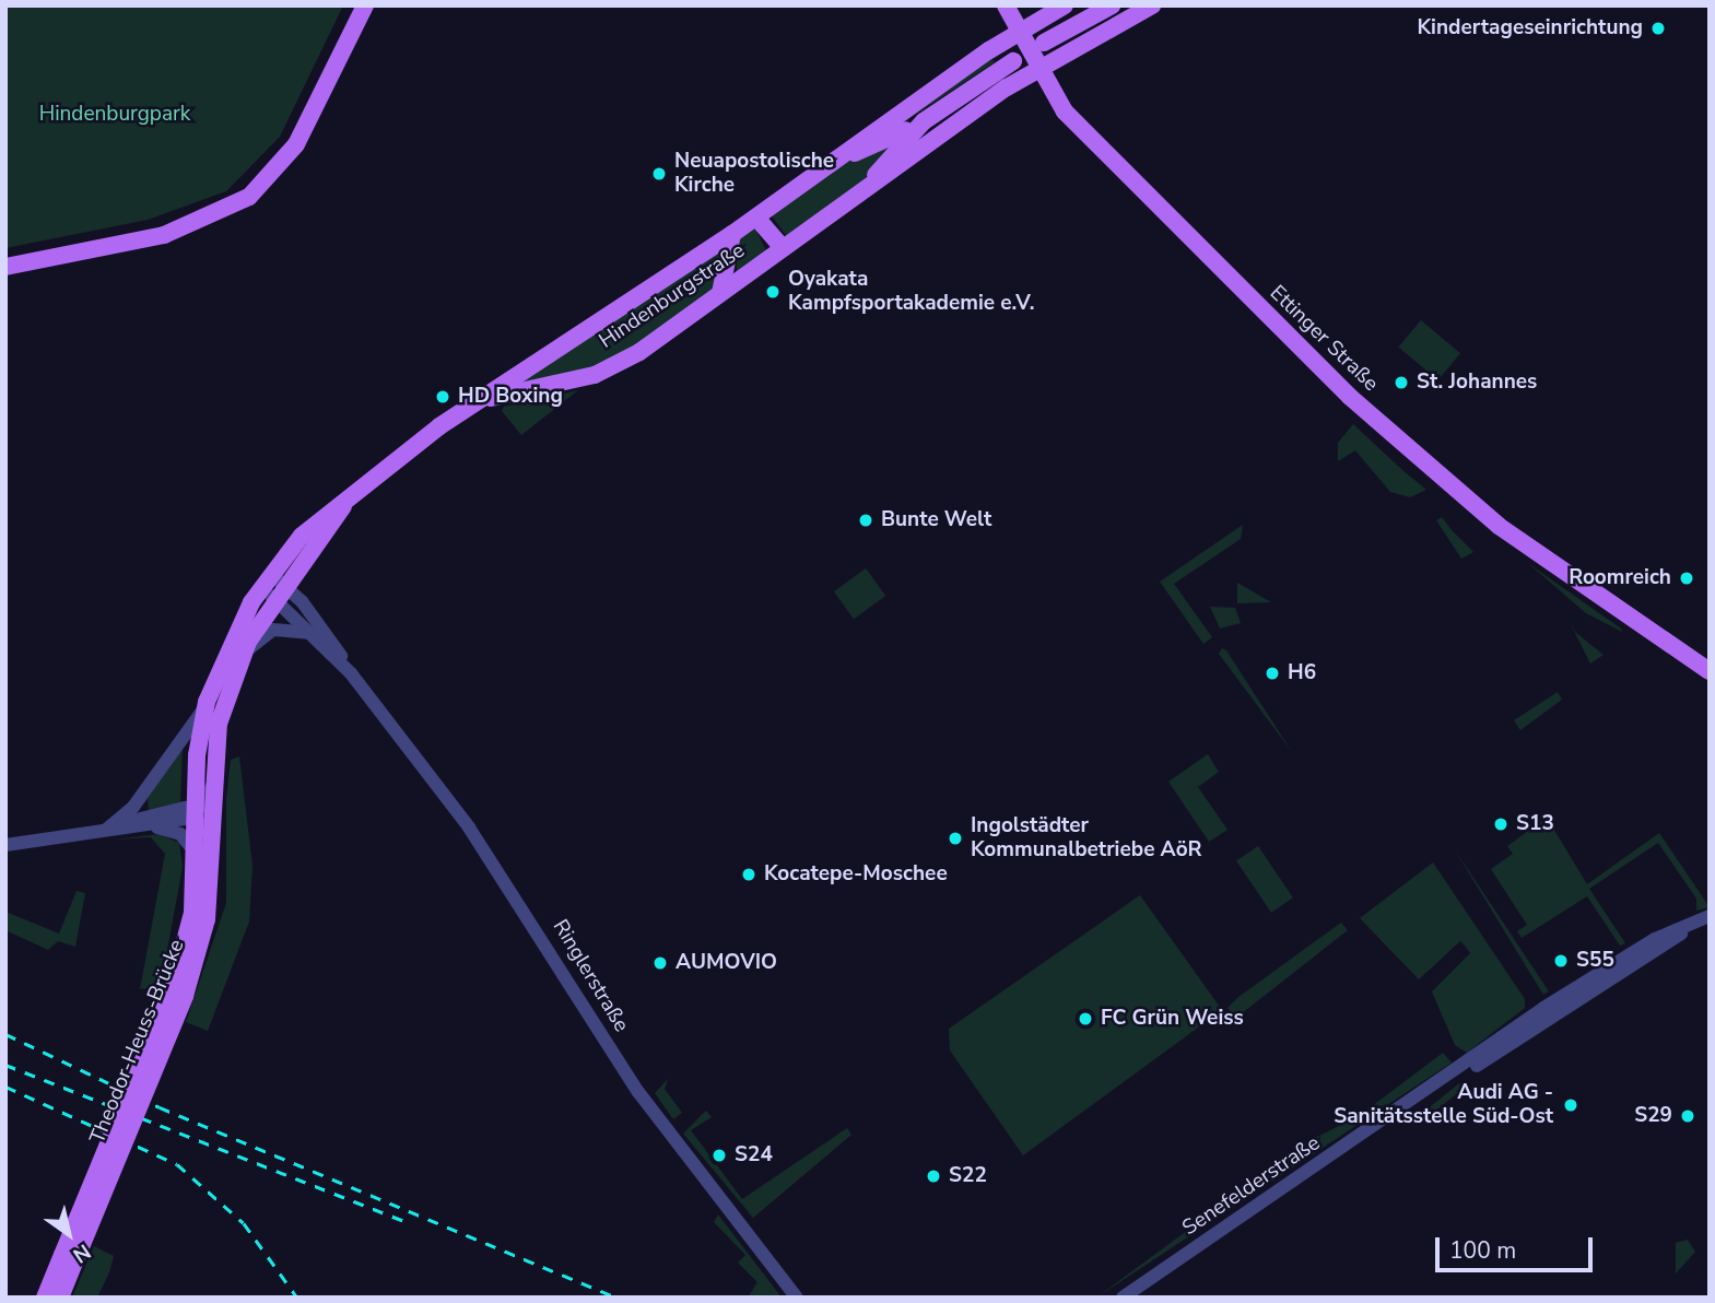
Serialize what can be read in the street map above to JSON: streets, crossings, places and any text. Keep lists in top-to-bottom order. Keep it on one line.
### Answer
{"streets":{"main road":["Hindenburgstraße","Ettinger Straße","Theodor-Heuss-Brücke"],"street":["Ringlerstraße","Senefelderstraße"]},"crossings":[["Hindenburgstraße","Ettinger Straße"],["Hindenburgstraße","Ringlerstraße"],["Hindenburgstraße","Theodor-Heuss-Brücke"]],"parks":["Hindenburgpark"],"places":["Kindertageseinrichtung","Neuapostolische Kirche","Oyakata Kampfsportakademie e.V.","St. Johannes","HD Boxing","Bunte Welt","Roomreich","H6","S13","Ingolstädter Kommunalbetriebe AöR","Kocatepe-Moschee","S55","AUMOVIO","FC Grün Weiss","Audi AG - Sanitätsstelle Süd-Ost","S29","S24","S22"],"scale_bar":"100 m","north":"bottom right"}
